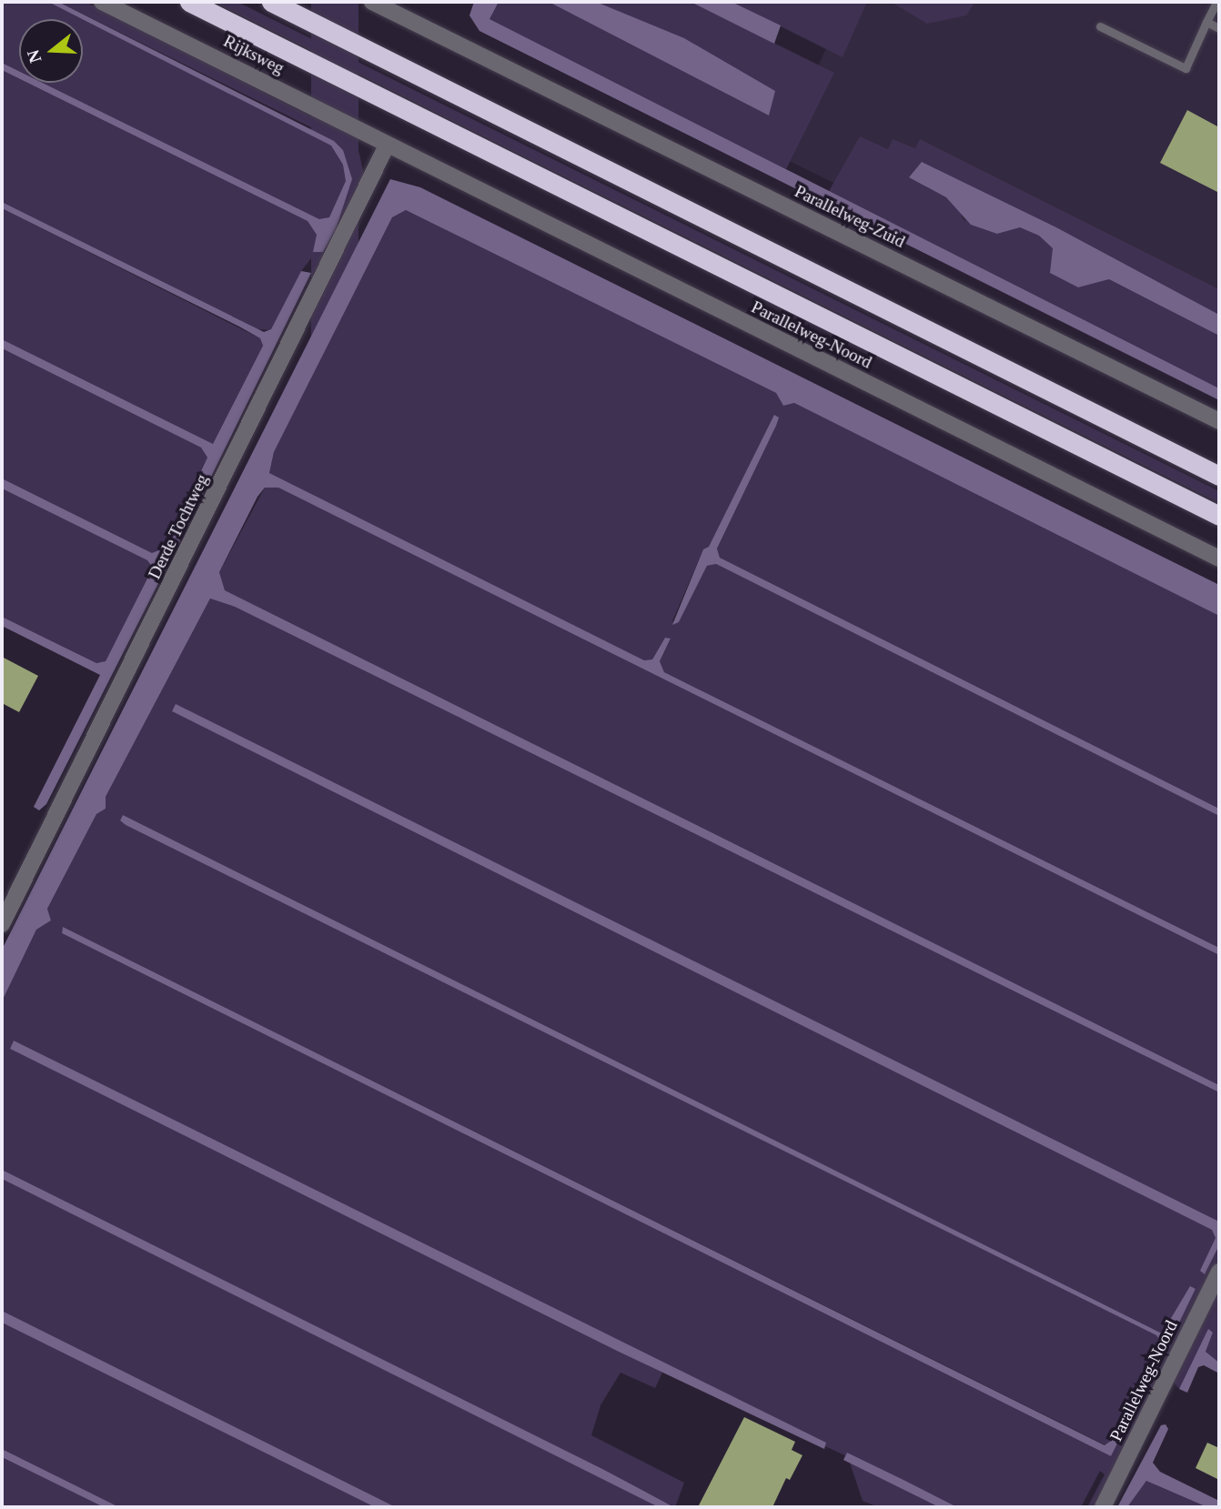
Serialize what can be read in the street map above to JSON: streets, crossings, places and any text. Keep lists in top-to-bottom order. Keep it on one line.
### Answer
{"streets":{"highway":["Rijksweg"],"street":["Parallelweg-Zuid","Parallelweg-Noord","Derde Tochtweg"]},"crossings":[["Rijksweg","Parallelweg-Noord"],["Rijksweg","Derde Tochtweg"],["Parallelweg-Noord","Derde Tochtweg"]],"north":"left"}
